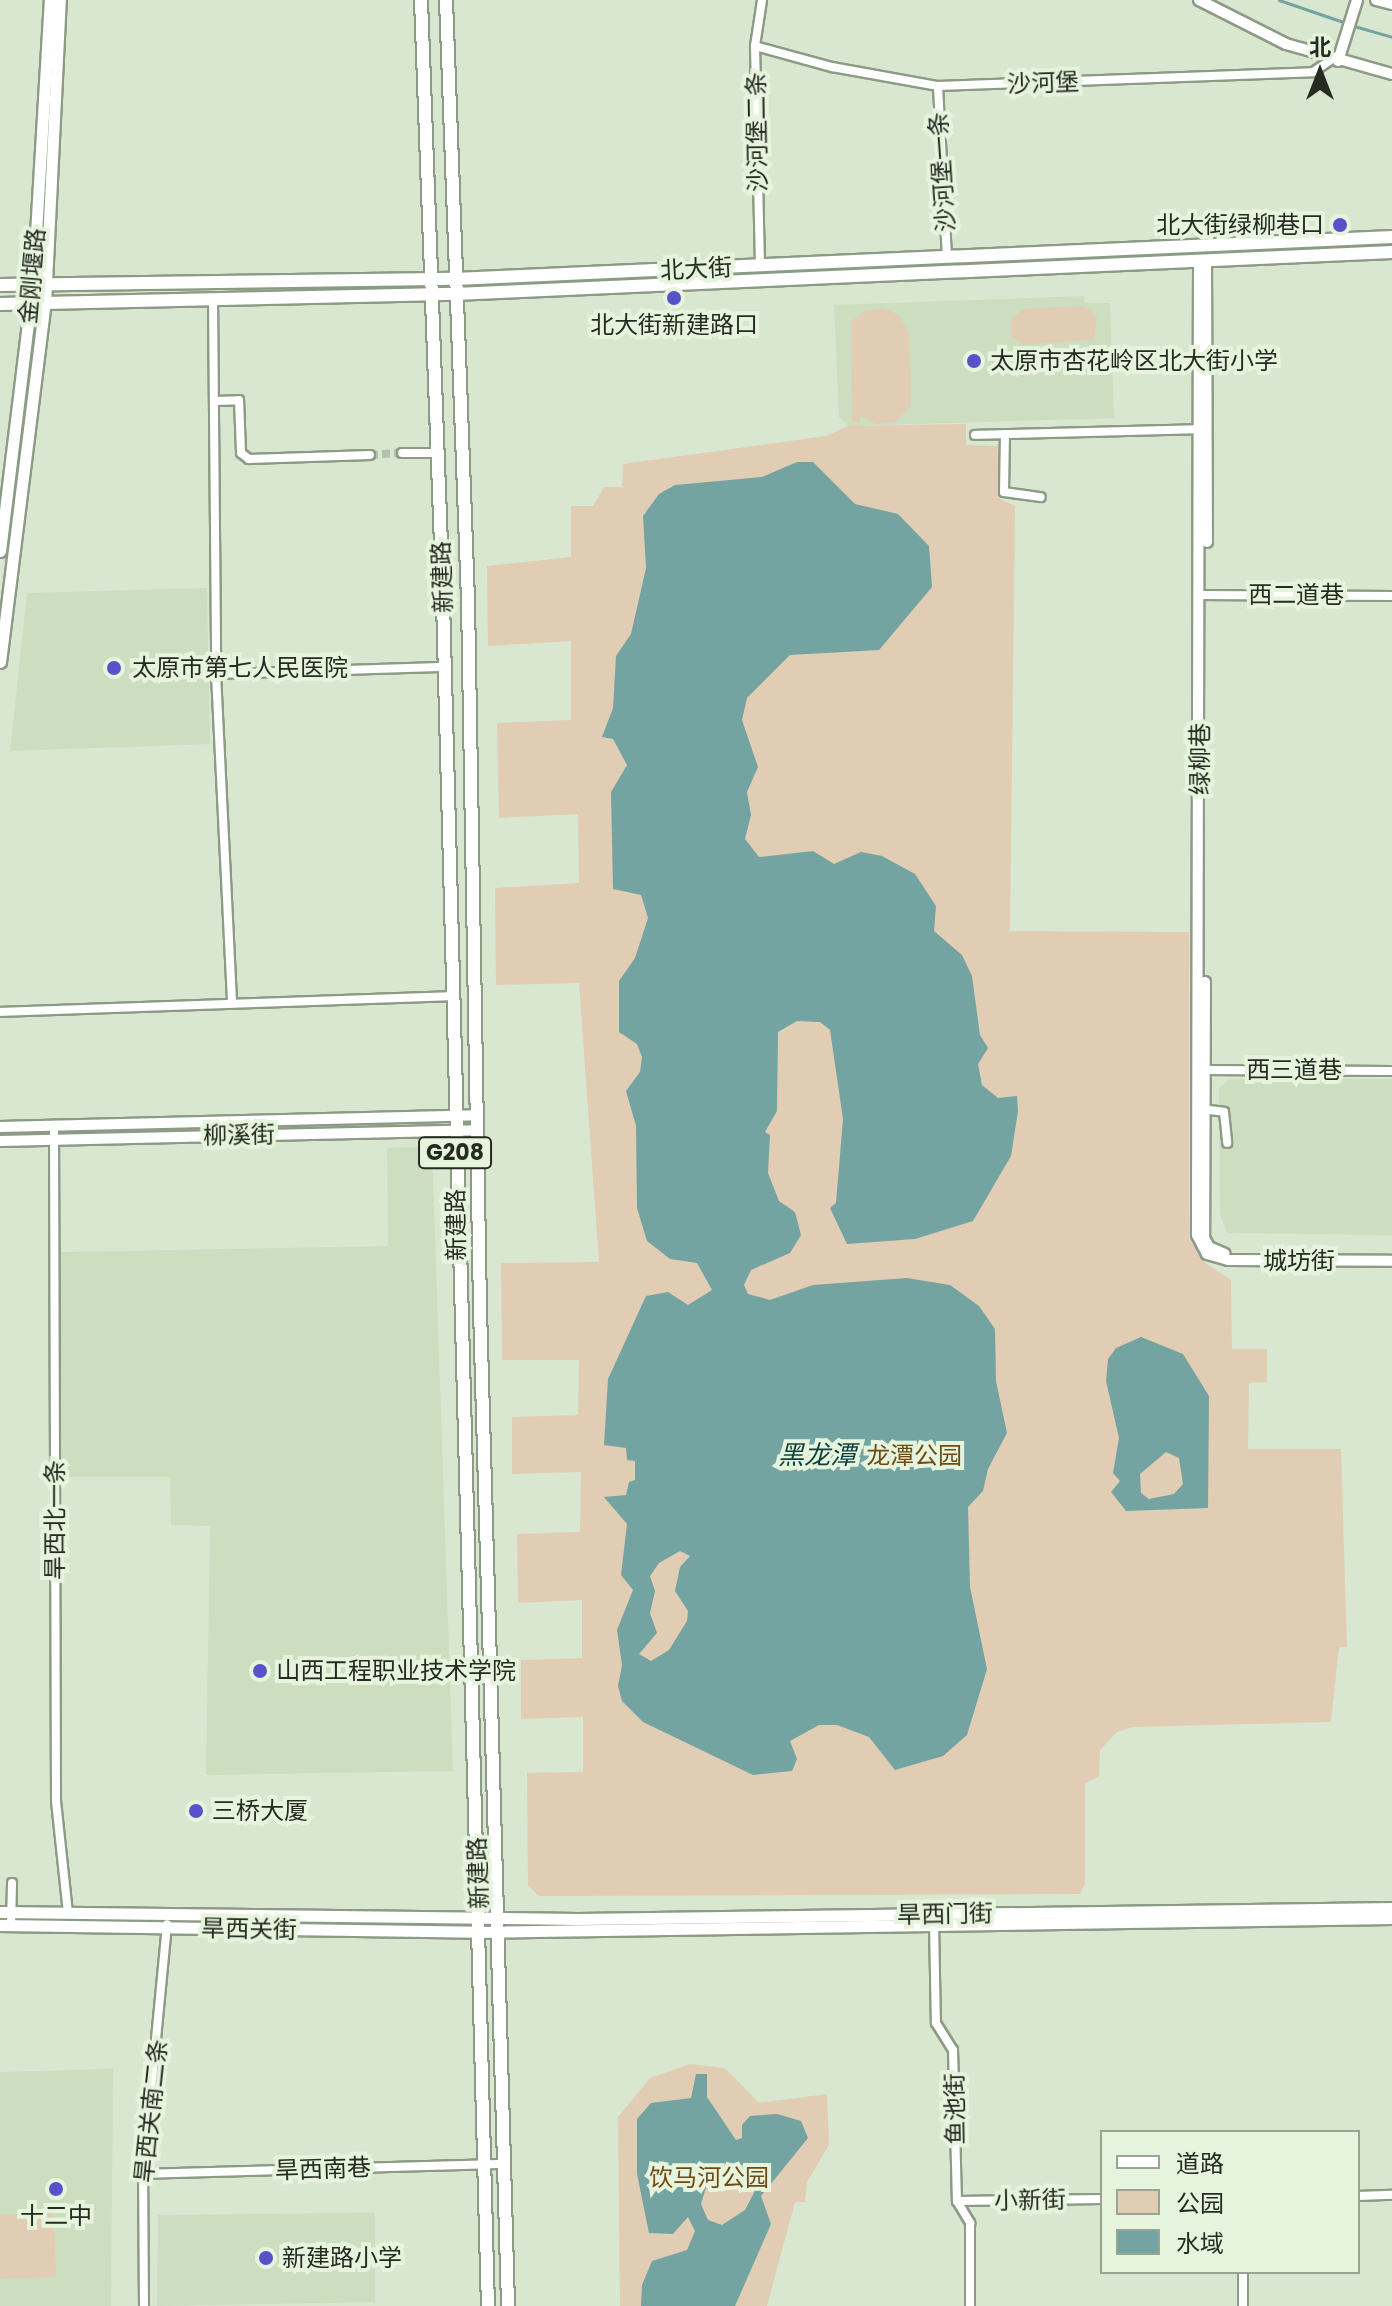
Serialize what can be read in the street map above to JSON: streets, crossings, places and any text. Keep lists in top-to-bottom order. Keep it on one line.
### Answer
{"streets":{"main road":["北大街","金刚堰路","新建路","G208","旱西门街","旱西关街"],"street":["沙河堡","沙河堡二条","沙河堡一条","西二道巷","绿柳巷","西三道巷","柳溪街","城坊街","旱西北一条","鱼池街","旱西关南二条","旱西南巷","小新街"]},"crossings":[["沙河堡","沙河堡二条"],["沙河堡","沙河堡一条"],["沙河堡二条","北大街"],["沙河堡一条","北大街"],["北大街","金刚堰路"],["北大街","新建路"],["新建路","柳溪街"],["新建路","旱西门街"],["新建路","旱西关街"],["新建路","旱西南巷"],["西二道巷","绿柳巷"],["绿柳巷","西三道巷"],["绿柳巷","城坊街"],["柳溪街","旱西北一条"],["旱西北一条","旱西关街"],["旱西门街","旱西关街"],["旱西门街","鱼池街"],["旱西关街","旱西关南二条"],["鱼池街","小新街"],["旱西关南二条","旱西南巷"]],"water":["黑龙潭"],"parks":["龙潭公园","饮马河公园"],"places":["北大街绿柳巷口","北大街新建路口","太原市杏花岭区北大街小学","太原市第七人民医院","山西工程职业技术学院","三桥大厦","十二中","新建路小学"],"legend":["道路","公园","水域"],"north":"top"}
